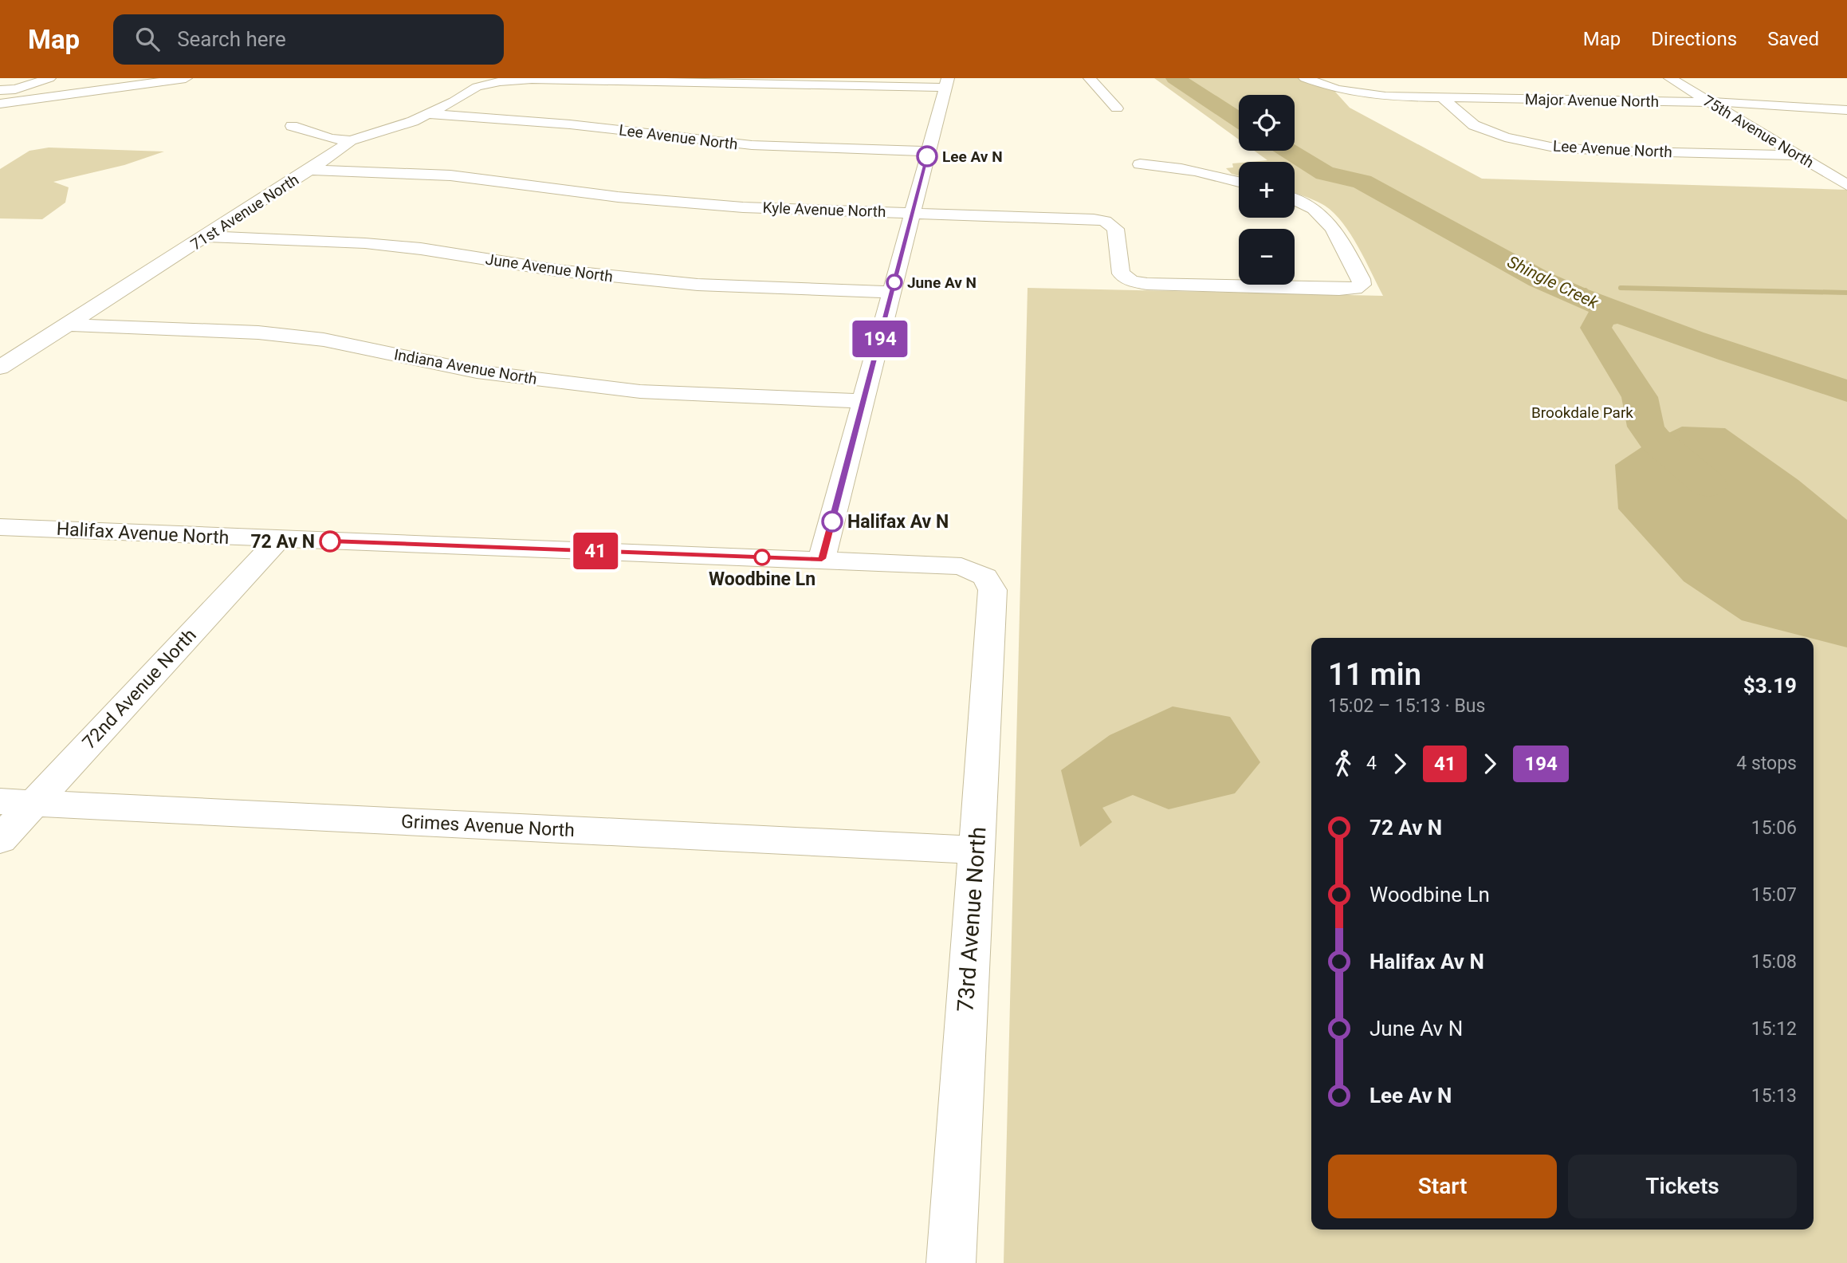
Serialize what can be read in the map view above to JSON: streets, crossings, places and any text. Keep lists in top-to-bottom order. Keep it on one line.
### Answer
{"streets":{"street":["Major Avenue North","75th Avenue North","Lee Avenue North","Kyle Avenue North","71st Avenue North","June Avenue North","Indiana Avenue North","Halifax Avenue North","72nd Avenue North","Grimes Avenue North","73rd Avenue North"]},"crossings":[["Major Avenue North","75th Avenue North"],["Major Avenue North","Lee Avenue North"],["75th Avenue North","Lee Avenue North"],["Lee Avenue North","71st Avenue North"],["Kyle Avenue North","71st Avenue North"],["71st Avenue North","June Avenue North"],["71st Avenue North","Indiana Avenue North"],["Halifax Avenue North","72nd Avenue North"],["Halifax Avenue North","73rd Avenue North"],["72nd Avenue North","Grimes Avenue North"],["Grimes Avenue North","73rd Avenue North"]],"water":["Shingle Creek"],"parks":["Brookdale Park"],"places":["Lee Av N","June Av N","Halifax Av N","72 Av N","Woodbine Ln"],"lines":["bus line 194","bus line 41"],"page":{"header":"Map","search":"Search here","nav":["Map","Directions","Saved"],"on_map":["41","194"],"map_buttons":["+","−"],"heading":["11 min","15:02 – 15:13 · Bus","$3.19"],"legs":["4","41","194","4 stops"],"list":[{"name":"72 Av N","value":"15:06"},{"name":"Woodbine Ln","value":"15:07"},{"name":"Halifax Av N","value":"15:08"},{"name":"June Av N","value":"15:12"},{"name":"Lee Av N","value":"15:13"}],"buttons":["Start","Tickets"]}}
